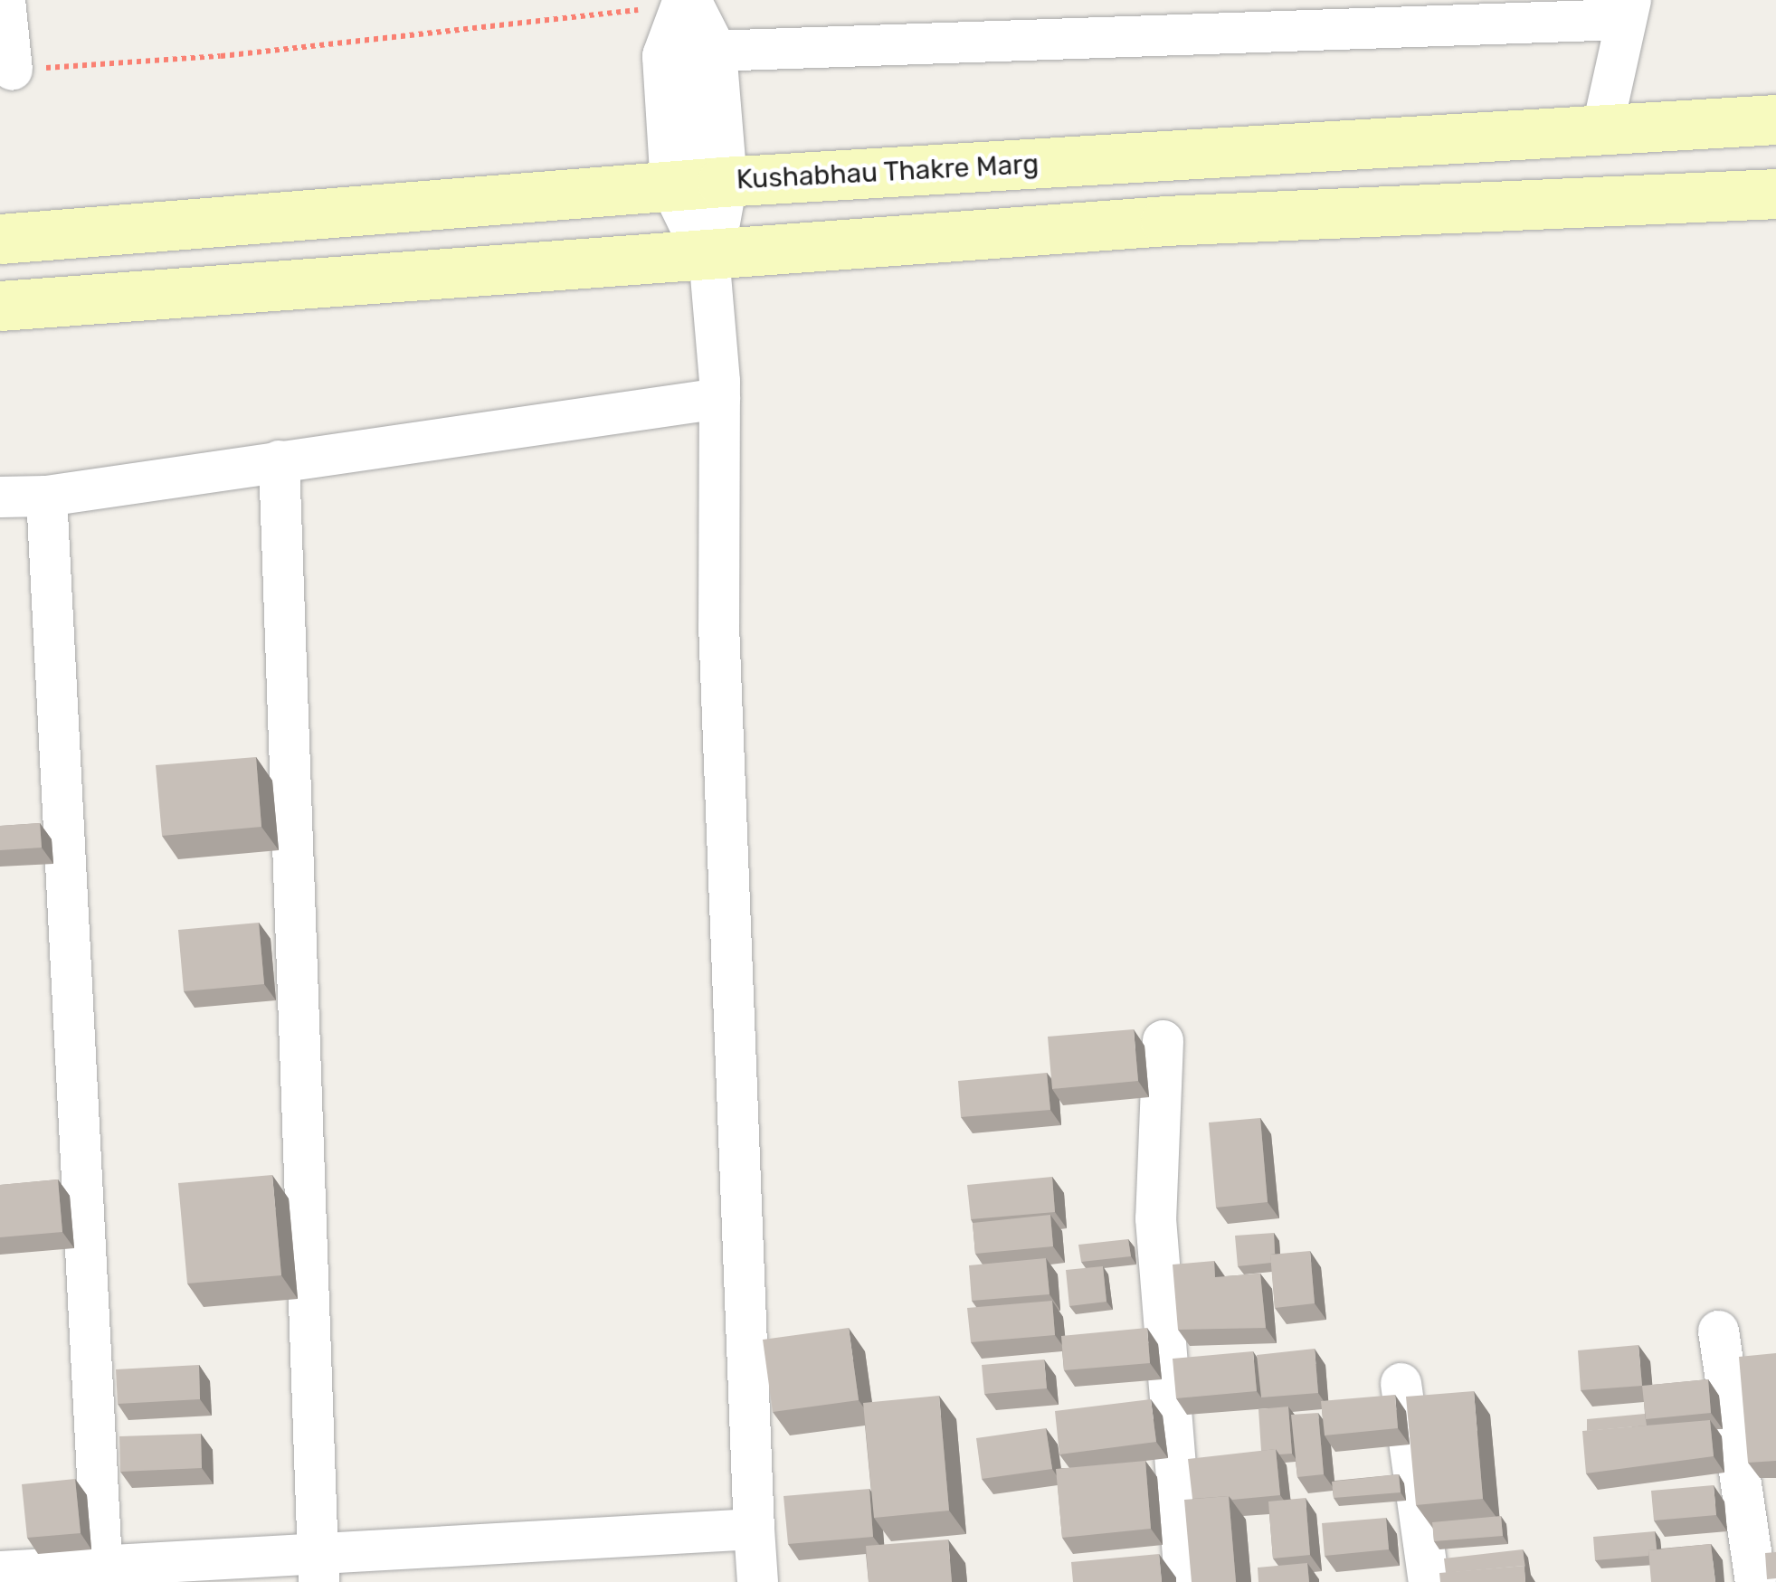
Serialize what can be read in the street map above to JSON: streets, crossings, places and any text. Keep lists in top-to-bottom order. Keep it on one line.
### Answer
{"streets":{"main road":["Kushabhau Thakre Marg"]}}
